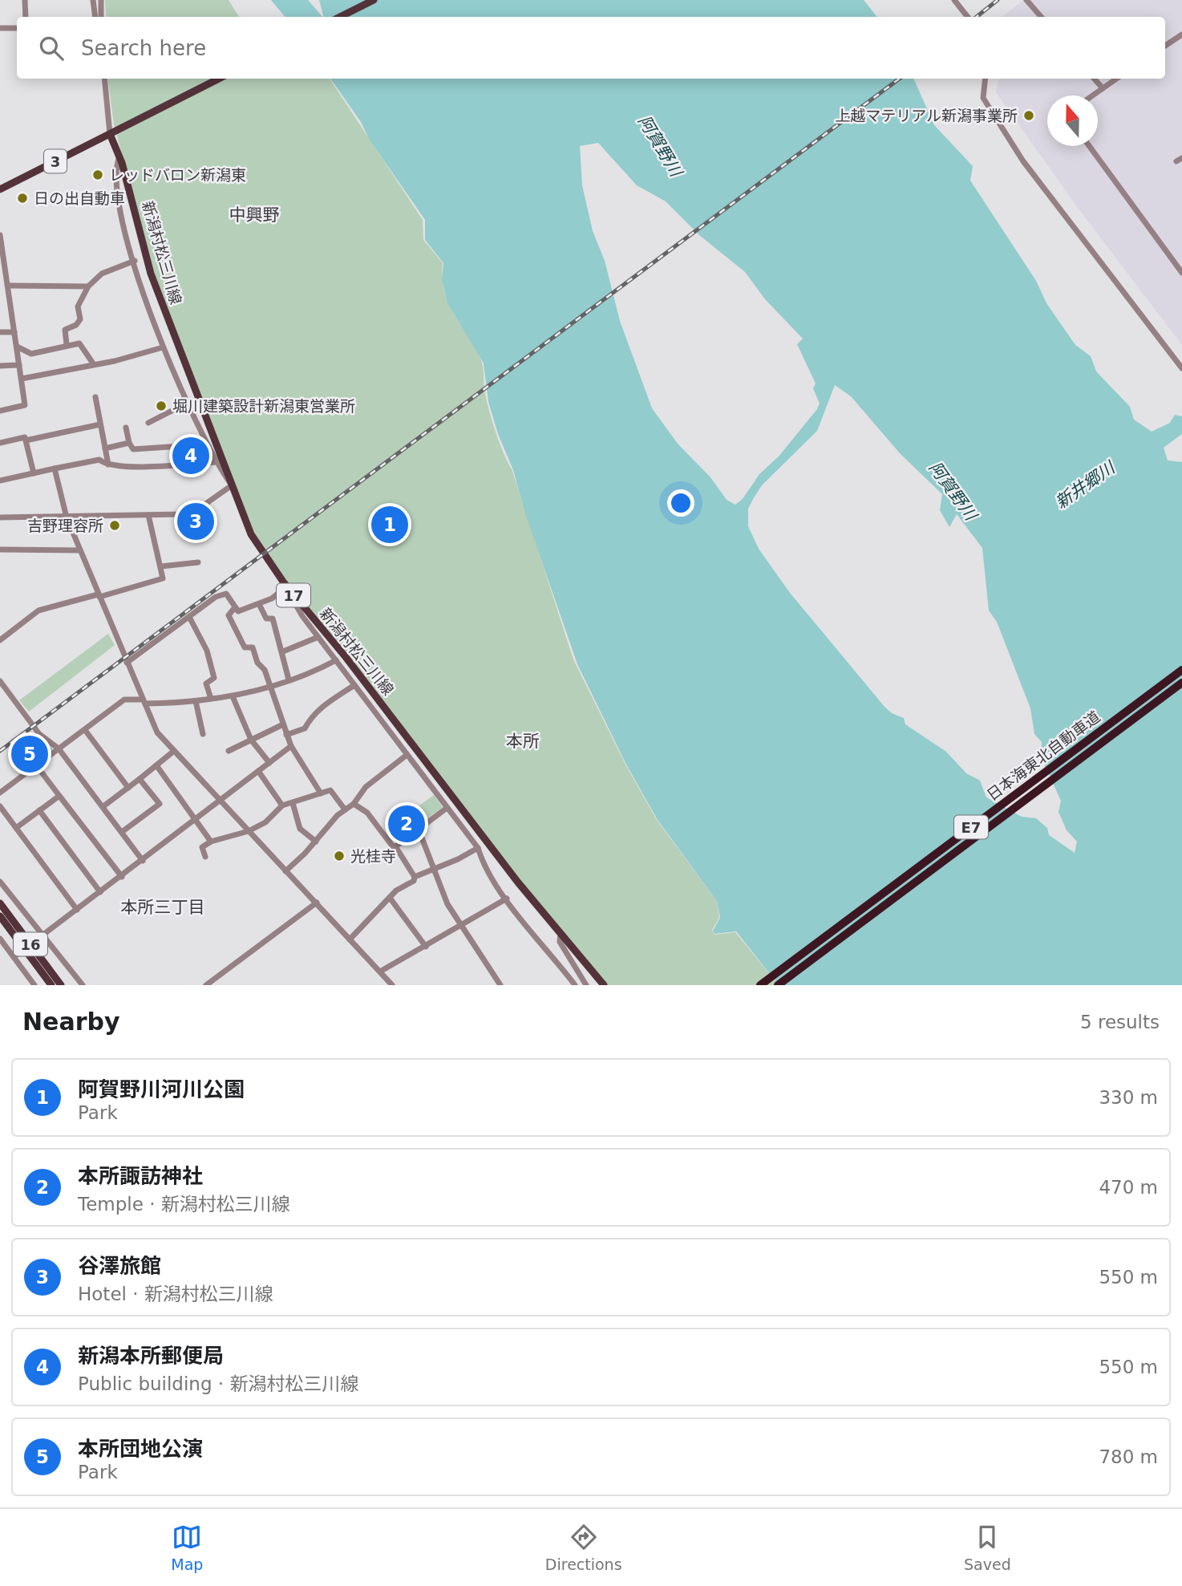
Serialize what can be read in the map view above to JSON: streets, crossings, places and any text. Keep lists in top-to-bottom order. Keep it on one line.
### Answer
{"streets":{"highway":["日本海東北自動車道","E7"],"main road":["3","新潟村松三川線","17","16"]},"crossings":[["3","新潟村松三川線"]],"districts":["中興野","本所","本所三丁目"],"water":["阿賀野川","新井郷川"],"places":["上越マテリアル新潟事業所","レッドバロン新潟東","日の出自動車","堀川建築設計新潟東営業所","吉野理容所","光桂寺"],"north":"top","page":{"search":"Search here","pins":["4","3","1","5","2"],"heading":["Nearby","5 results"],"list":[{"mark":"1","name":"阿賀野川河川公園","note":"Park","value":"330 m"},{"mark":"2","name":"本所諏訪神社","note":"Temple · 新潟村松三川線","value":"470 m"},{"mark":"3","name":"谷澤旅館","note":"Hotel · 新潟村松三川線","value":"550 m"},{"mark":"4","name":"新潟本所郵便局","note":"Public building · 新潟村松三川線","value":"550 m"},{"mark":"5","name":"本所団地公演","note":"Park","value":"780 m"}],"nav":["Map","Directions","Saved"]}}
